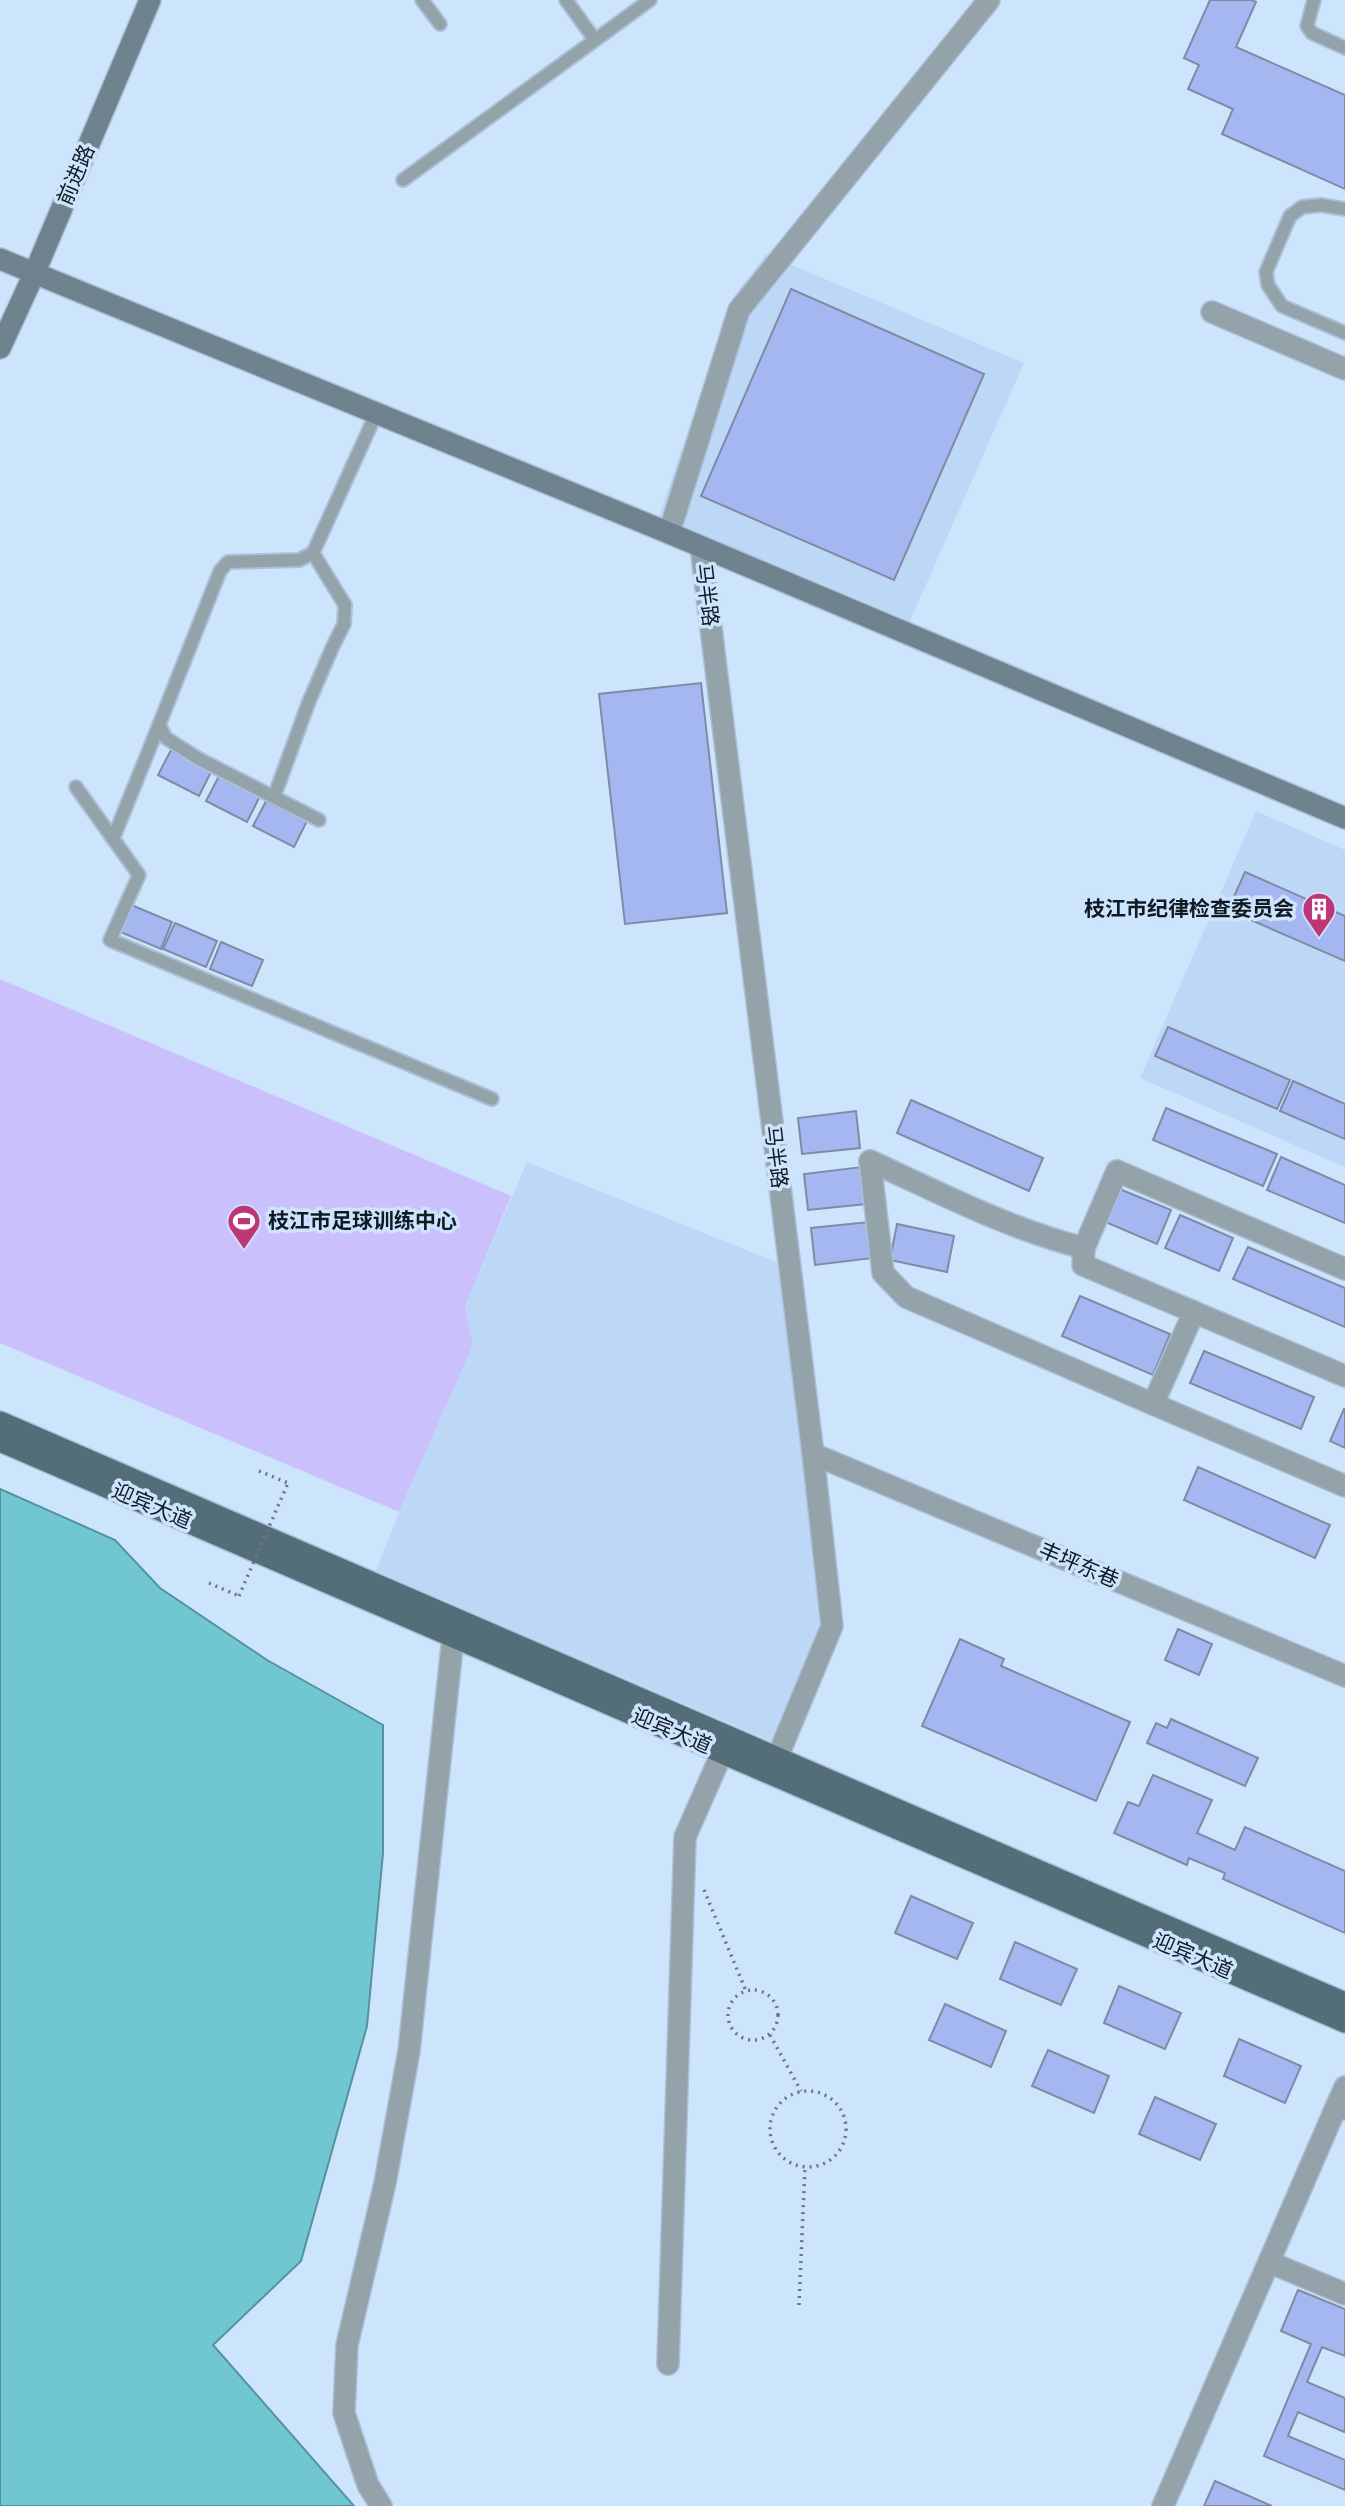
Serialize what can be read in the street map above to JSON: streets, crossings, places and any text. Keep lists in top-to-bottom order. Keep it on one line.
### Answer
{"streets":{"main road":["迎宾大道"],"street":["前进路","马半路","丰坪东巷"]},"crossings":[["马半路","迎宾大道"],["马半路","丰坪东巷"]],"places":{"building":["枝江市纪律检查委员会"],"sports":["枝江市足球训练中心"]}}
